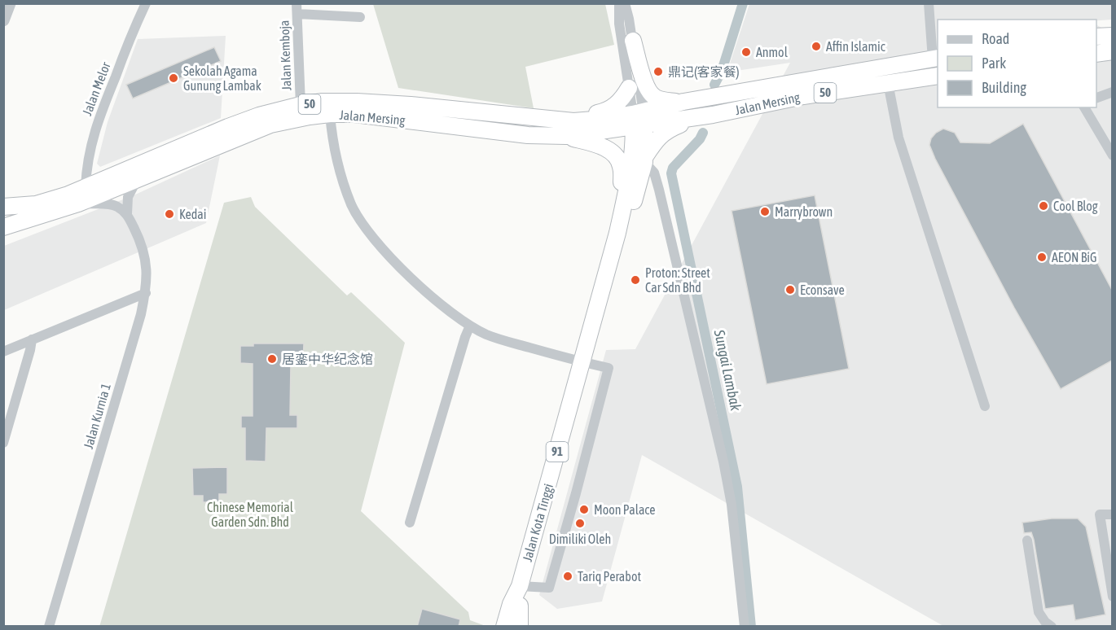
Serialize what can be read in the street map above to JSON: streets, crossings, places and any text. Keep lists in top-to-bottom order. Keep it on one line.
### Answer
{"streets":{"highway":["50","Jalan Mersing","91","Jalan Kota Tinggi"],"street":["Jalan Kemboja","Jalan Melor","Jalan Kurnia 1"]},"crossings":[["Jalan Kemboja","Jalan Mersing"],["Jalan Melor","Jalan Mersing"],["Jalan Mersing","Jalan Kota Tinggi"]],"water":["Sungai Lambak"],"parks":["Chinese Memorial Garden Sdn. Bhd"],"places":["Affin Islamic","Anmol","鼎记(客家餐)","Sekolah Agama Gunung Lambak","Cool Blog","Marrybrown","Kedai","AEON BiG","Proton: Street Car Sdn Bhd","Econsave","居銮中华纪念馆","Moon Palace","Dimiliki Oleh","Tariq Perabot"],"legend":["Road","Park","Building"]}
